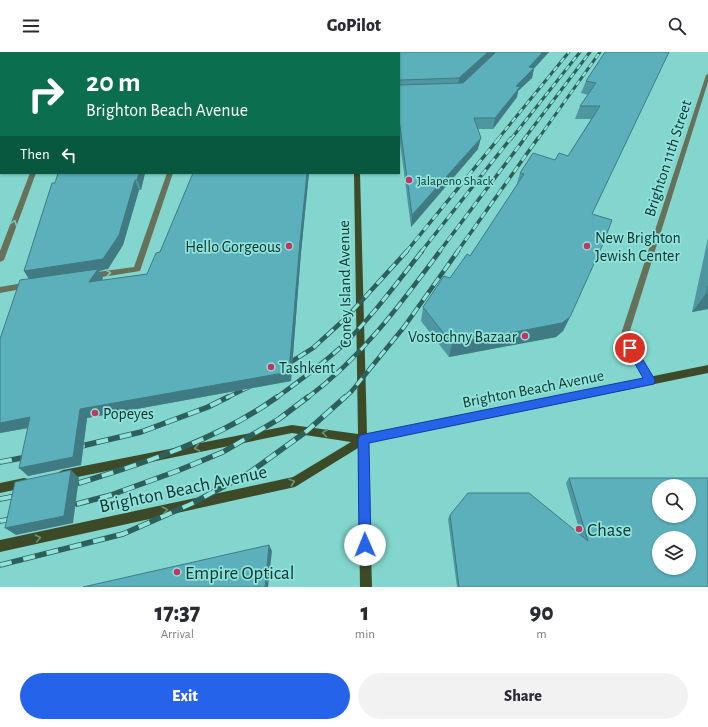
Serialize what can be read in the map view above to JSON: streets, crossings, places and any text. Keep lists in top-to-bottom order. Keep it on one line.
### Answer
{"streets":{"main road":["Coney Island Avenue","Brighton Beach Avenue"],"street":["Brighton 11th Street"]},"crossings":[["Brighton 11th Street","Brighton Beach Avenue"],["Coney Island Avenue","Brighton Beach Avenue"]],"places":["Jalapeno Shack","Hello Gorgeous","New Brighton Jewish Center","Vostochny Bazaar","Tashkent","Popeyes","Chase","Empire Optical"],"page":{"header":"GoPilot","turn":["20 m","Brighton Beach Avenue"],"then":"Then","eta":["17:37","Arrival","1","min","90","m"],"buttons":["Exit","Share"]}}
